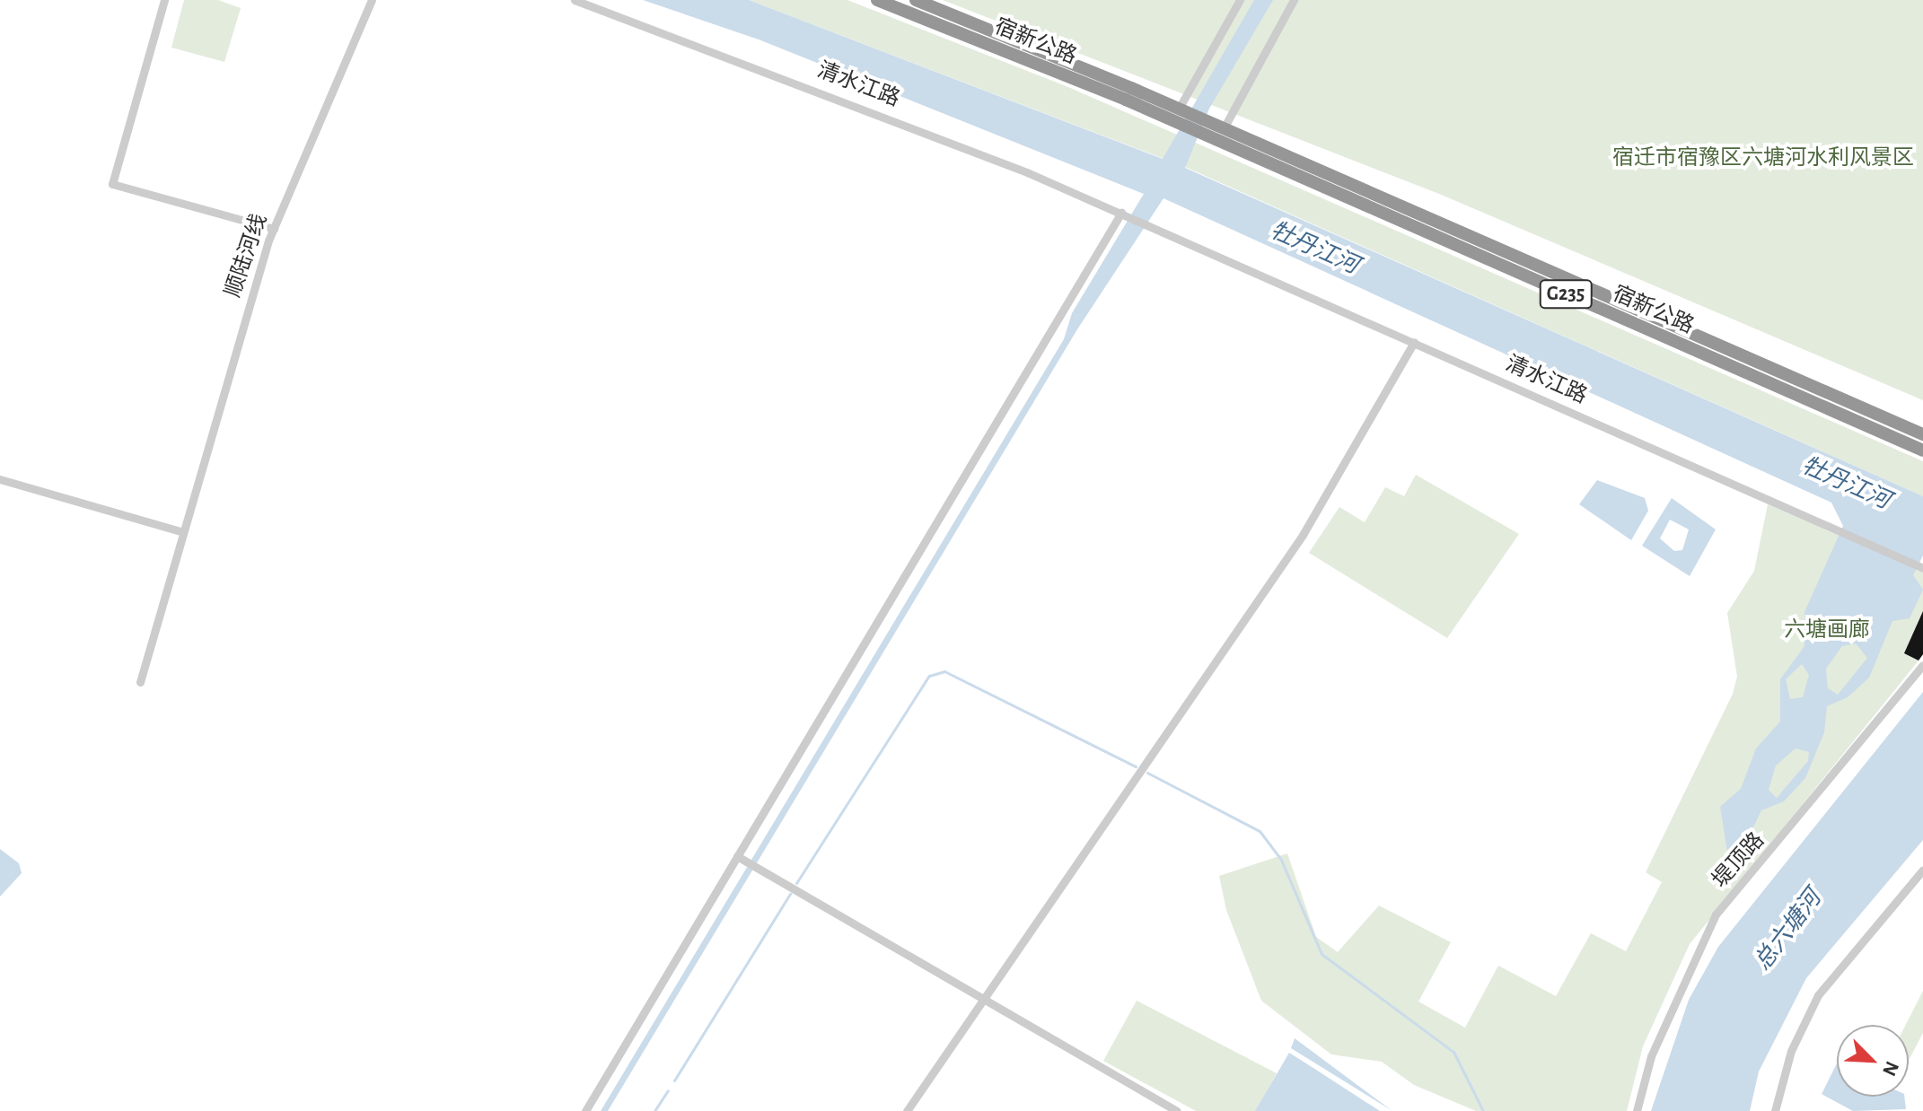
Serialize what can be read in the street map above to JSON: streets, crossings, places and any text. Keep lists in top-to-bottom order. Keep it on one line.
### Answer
{"streets":{"highway":["宿新公路","G235"],"street":["清水江路","顺陆河线","堤顶路"]},"water":["牡丹江河","总六塘河"],"parks":["宿迁市宿豫区六塘河水利风景区","六塘画廊"],"north":"bottom right"}
